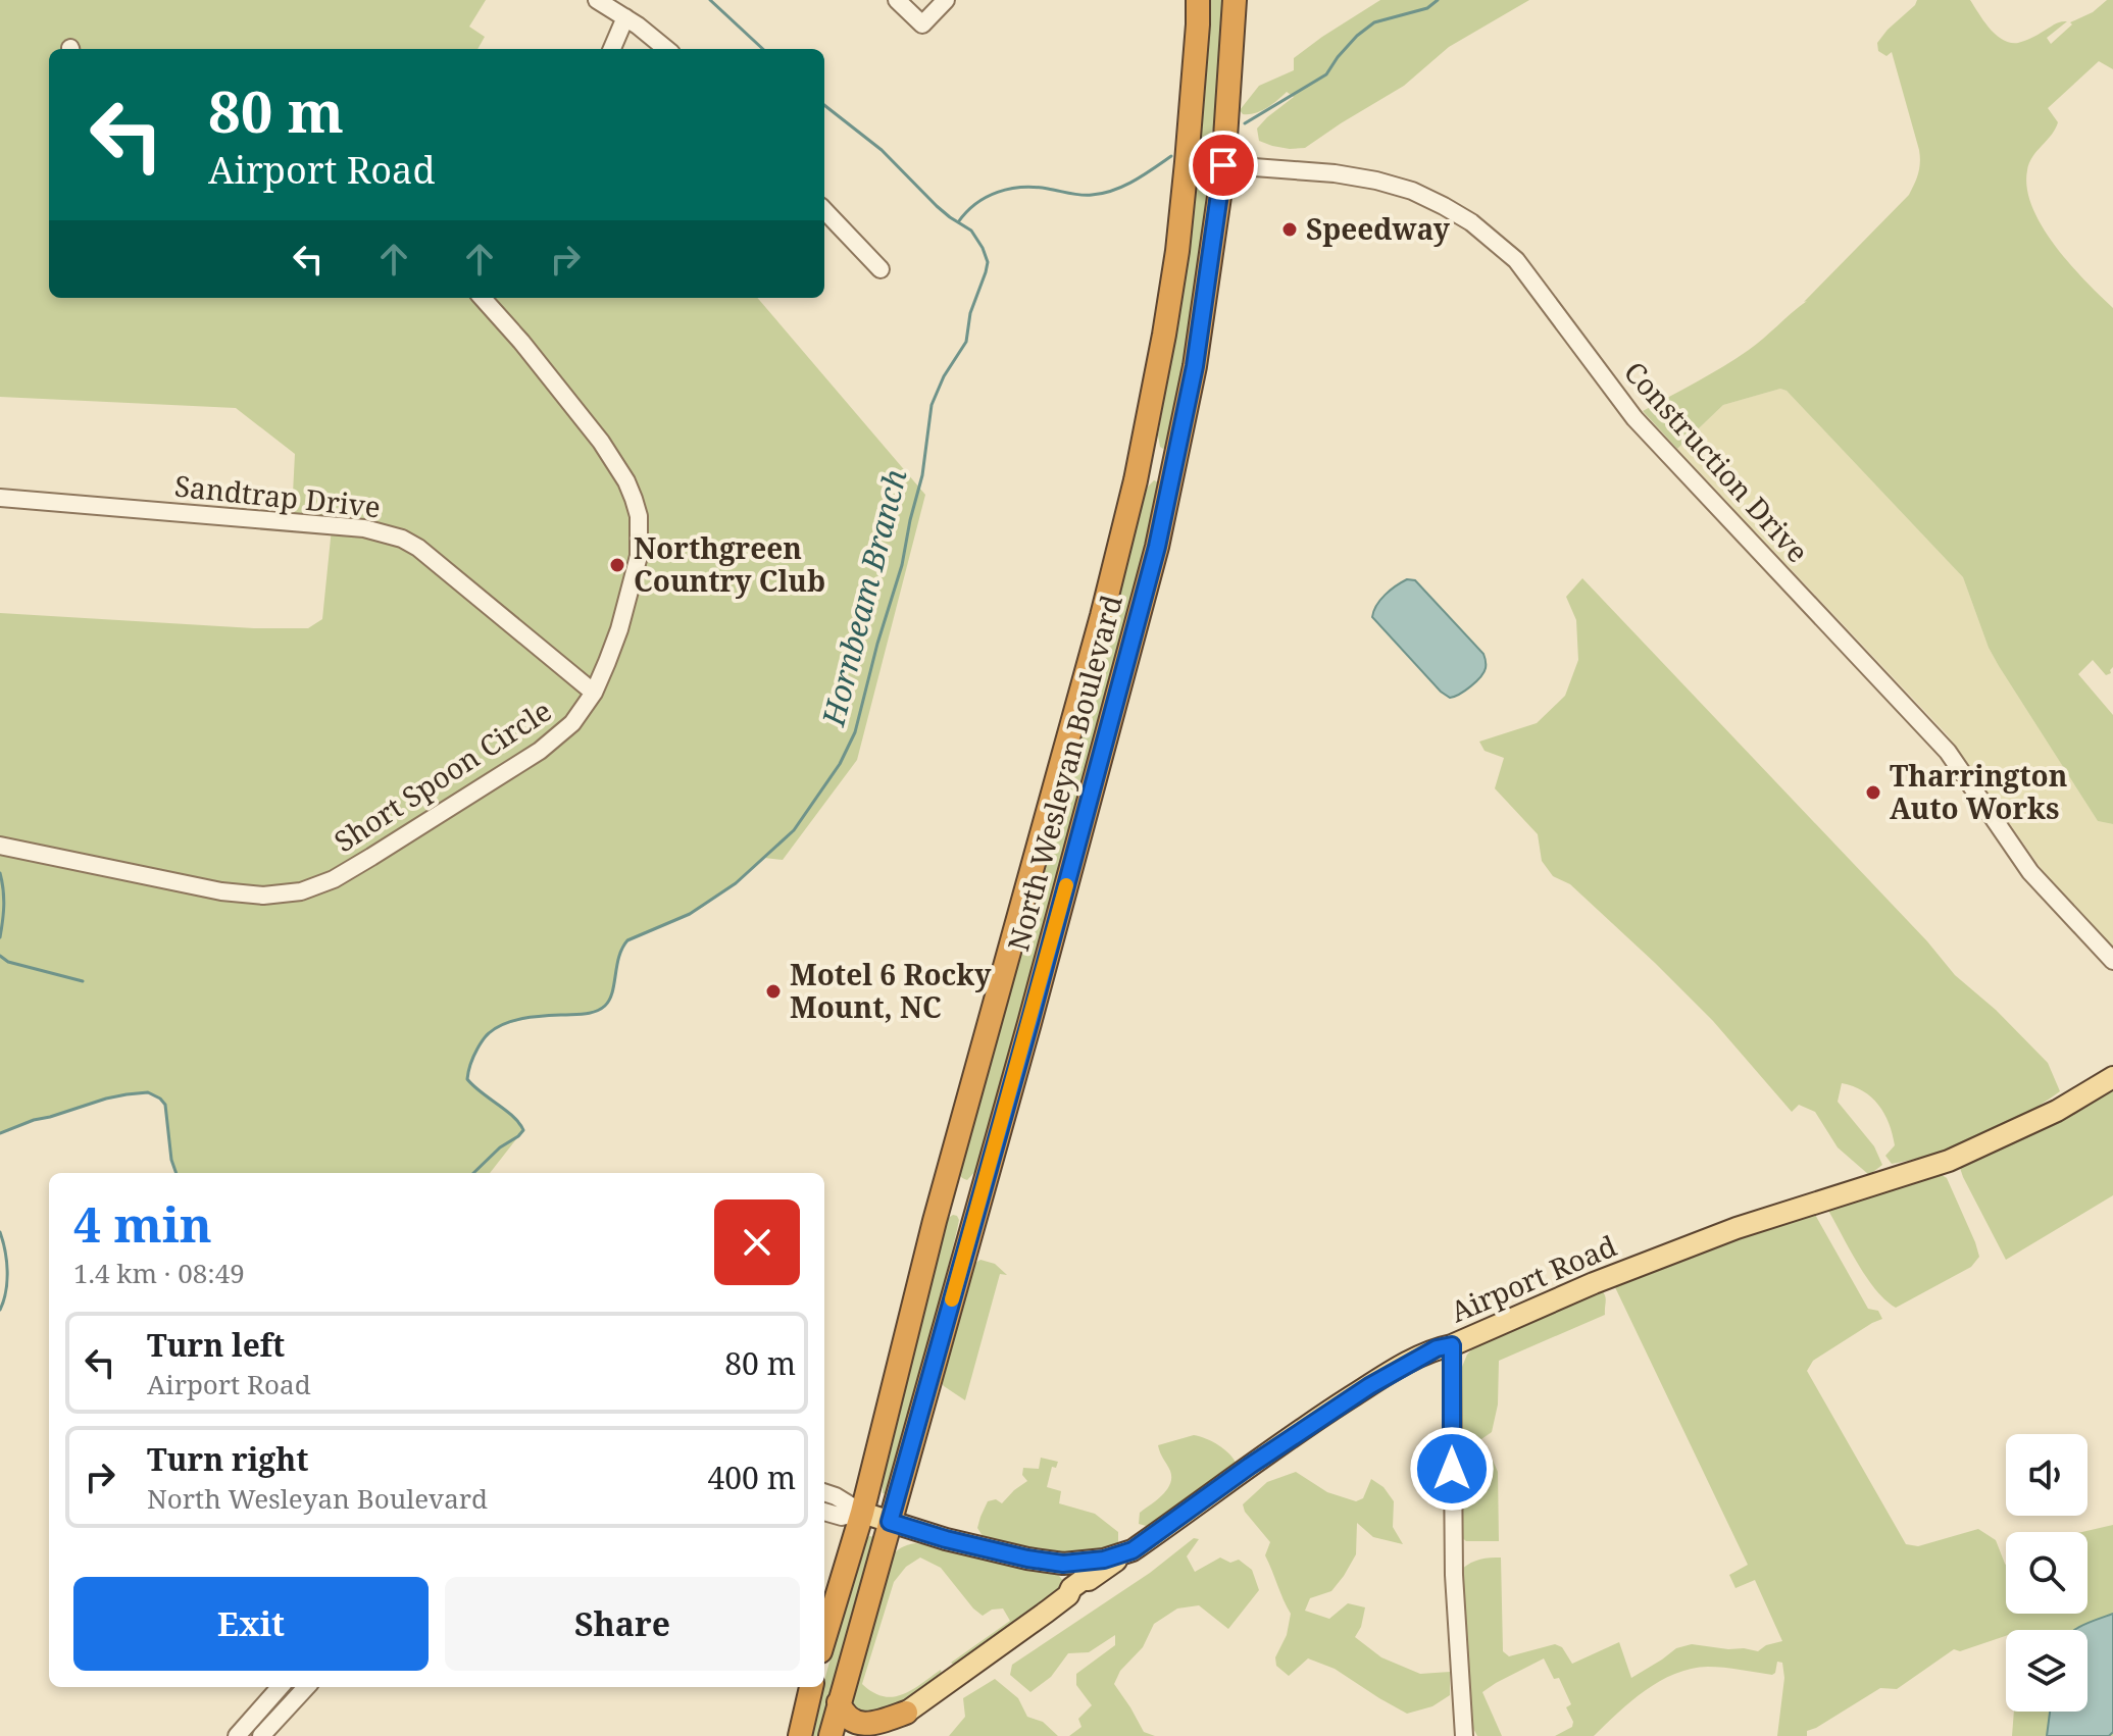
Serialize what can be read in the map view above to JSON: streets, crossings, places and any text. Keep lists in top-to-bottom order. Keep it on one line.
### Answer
{"streets":{"highway":["North Wesleyan Boulevard"],"main road":["Airport Road"],"street":["Construction Drive","Sandtrap Drive","Short Spoon Circle"]},"crossings":[["Construction Drive","North Wesleyan Boulevard"],["Sandtrap Drive","Short Spoon Circle"],["North Wesleyan Boulevard","Airport Road"]],"water":["Hornbeam Branch"],"places":["Speedway","Northgreen Country Club","Tharrington Auto Works","Motel 6 Rocky Mount, NC"],"page":{"turn":["80 m","Airport Road"],"heading":["4 min","1.4 km · 08:49"],"list":[{"name":"Turn left","note":"Airport Road","value":"80 m"},{"name":"Turn right","note":"North Wesleyan Boulevard","value":"400 m"}],"buttons":["Exit","Share"]}}
